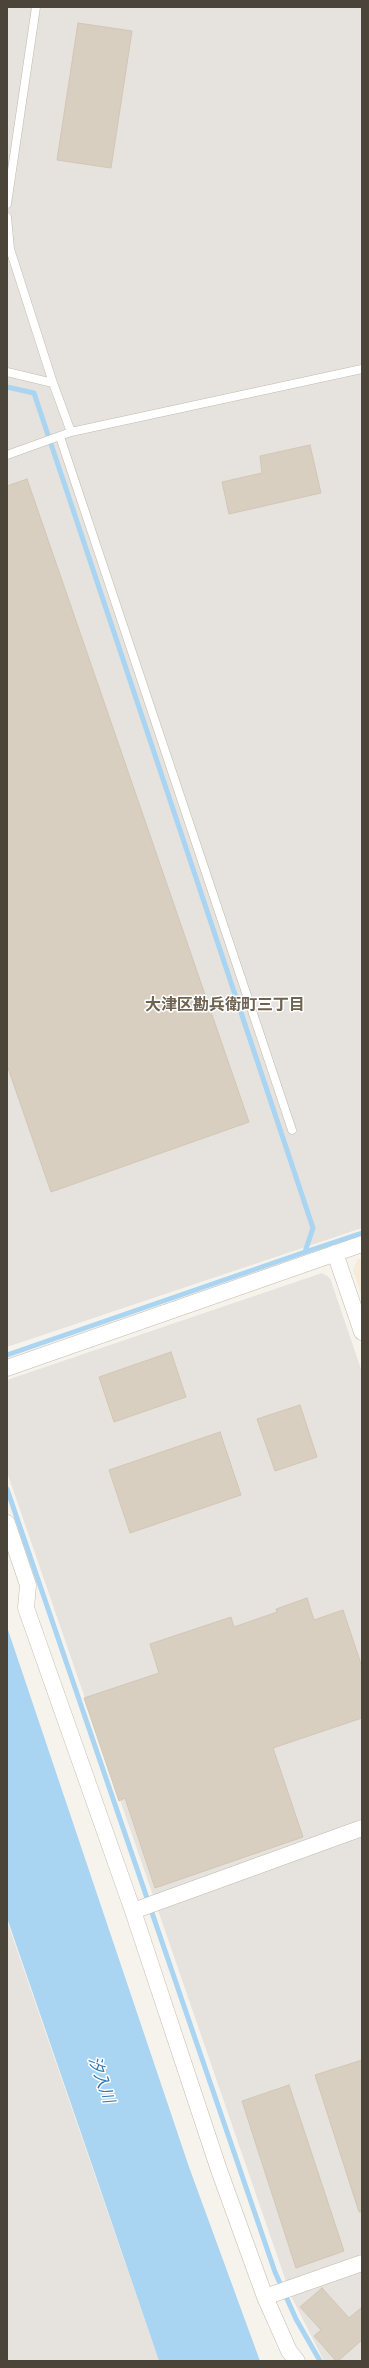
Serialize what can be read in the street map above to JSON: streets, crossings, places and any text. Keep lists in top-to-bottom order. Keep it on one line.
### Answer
{"districts":["大津区勘兵衛町三丁目"],"water":["汐入川"]}
